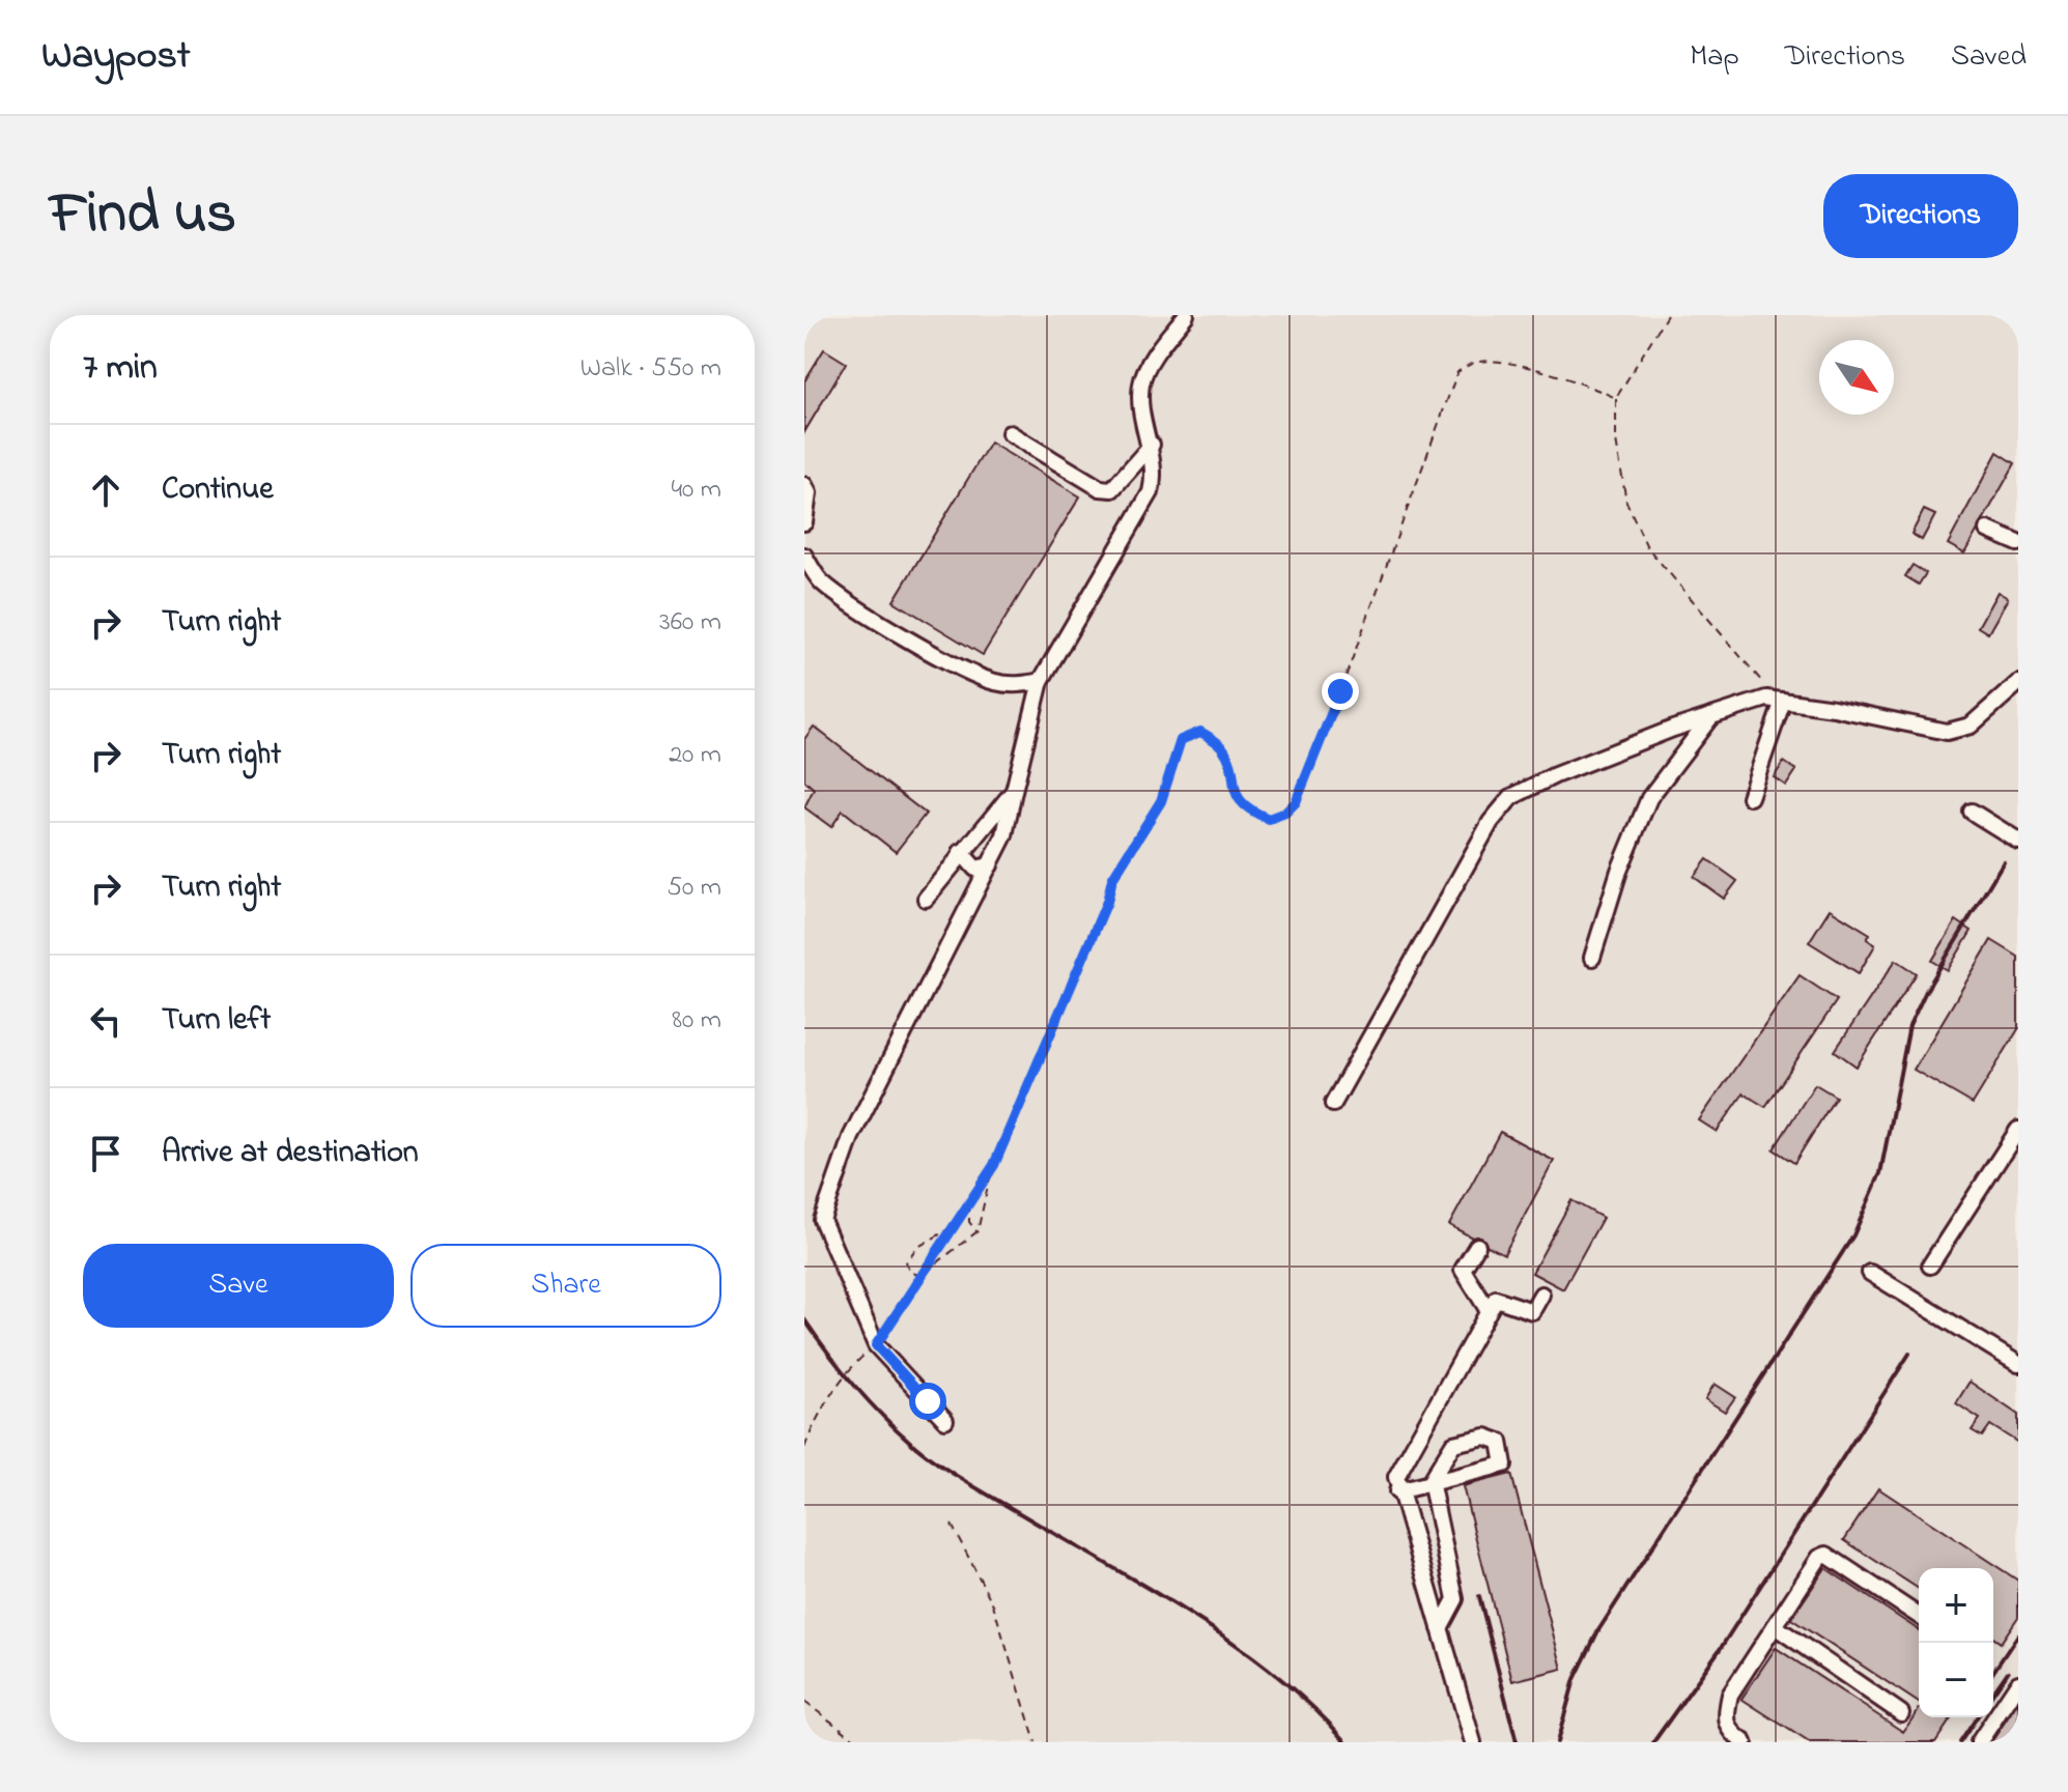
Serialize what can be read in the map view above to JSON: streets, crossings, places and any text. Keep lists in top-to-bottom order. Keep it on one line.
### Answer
{"north":"bottom right","page":{"header":"Waypost","nav":["Map","Directions","Saved"],"title":"Find us","buttons":["Directions",["Save","Share"]],"heading":["7 min","Walk · 550 m"],"list":[["Continue","40 m"],["Turn right","360 m"],["Turn right","20 m"],["Turn right","50 m"],["Turn left","80 m"],"Arrive at destination"],"map_buttons":["+","−"]}}
